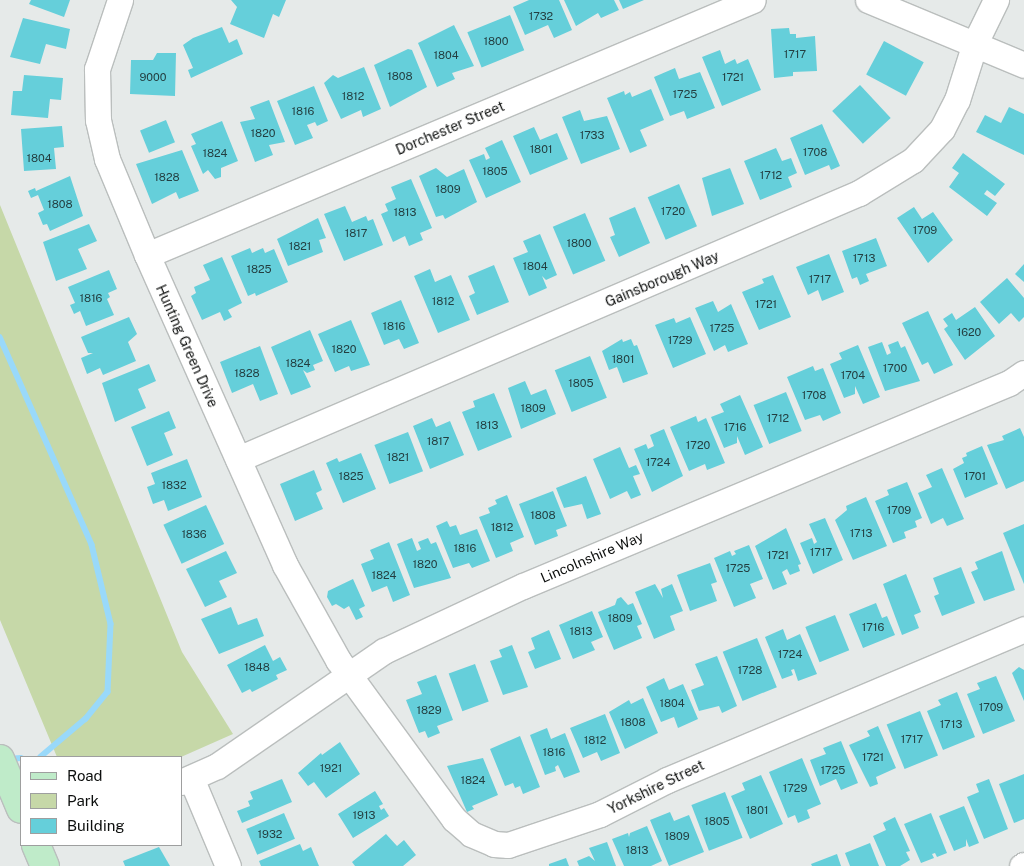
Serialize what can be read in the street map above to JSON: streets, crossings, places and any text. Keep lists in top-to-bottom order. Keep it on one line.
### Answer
{"streets":{"street":["Dorchester Street","Gainsborough Way","Hunting Green Drive","Lincolnshire Way","Yorkshire Street"]},"crossings":[["Dorchester Street","Hunting Green Drive"],["Gainsborough Way","Hunting Green Drive"],["Hunting Green Drive","Lincolnshire Way"],["Hunting Green Drive","Yorkshire Street"],["Lincolnshire Way","Yorkshire Street"]],"house_numbers":["1732","1800","1717","1804","1808","9000","1721","1725","1812","1816","1820","1733","1801","1708","1824","1804","1805","1712","1828","1809","1808","1720","1813","1709","1817","1800","1821","1713","1804","1825","1717","1816","1812","1721","1816","1725","1620","1729","1820","1801","1824","1700","1828","1704","1805","1708","1809","1712","1813","1716","1817","1720","1821","1724","1825","1701","1832","1709","1808","1812","1713","1836","1816","1717","1721","1820","1725","1824","1809","1716","1813","1724","1848","1728","1804","1709","1829","1808","1713","1717","1812","1816","1721","1921","1725","1824","1729","1801","1913","1805","1932","1809","1813"],"legend":["Road","Park","Building"]}
